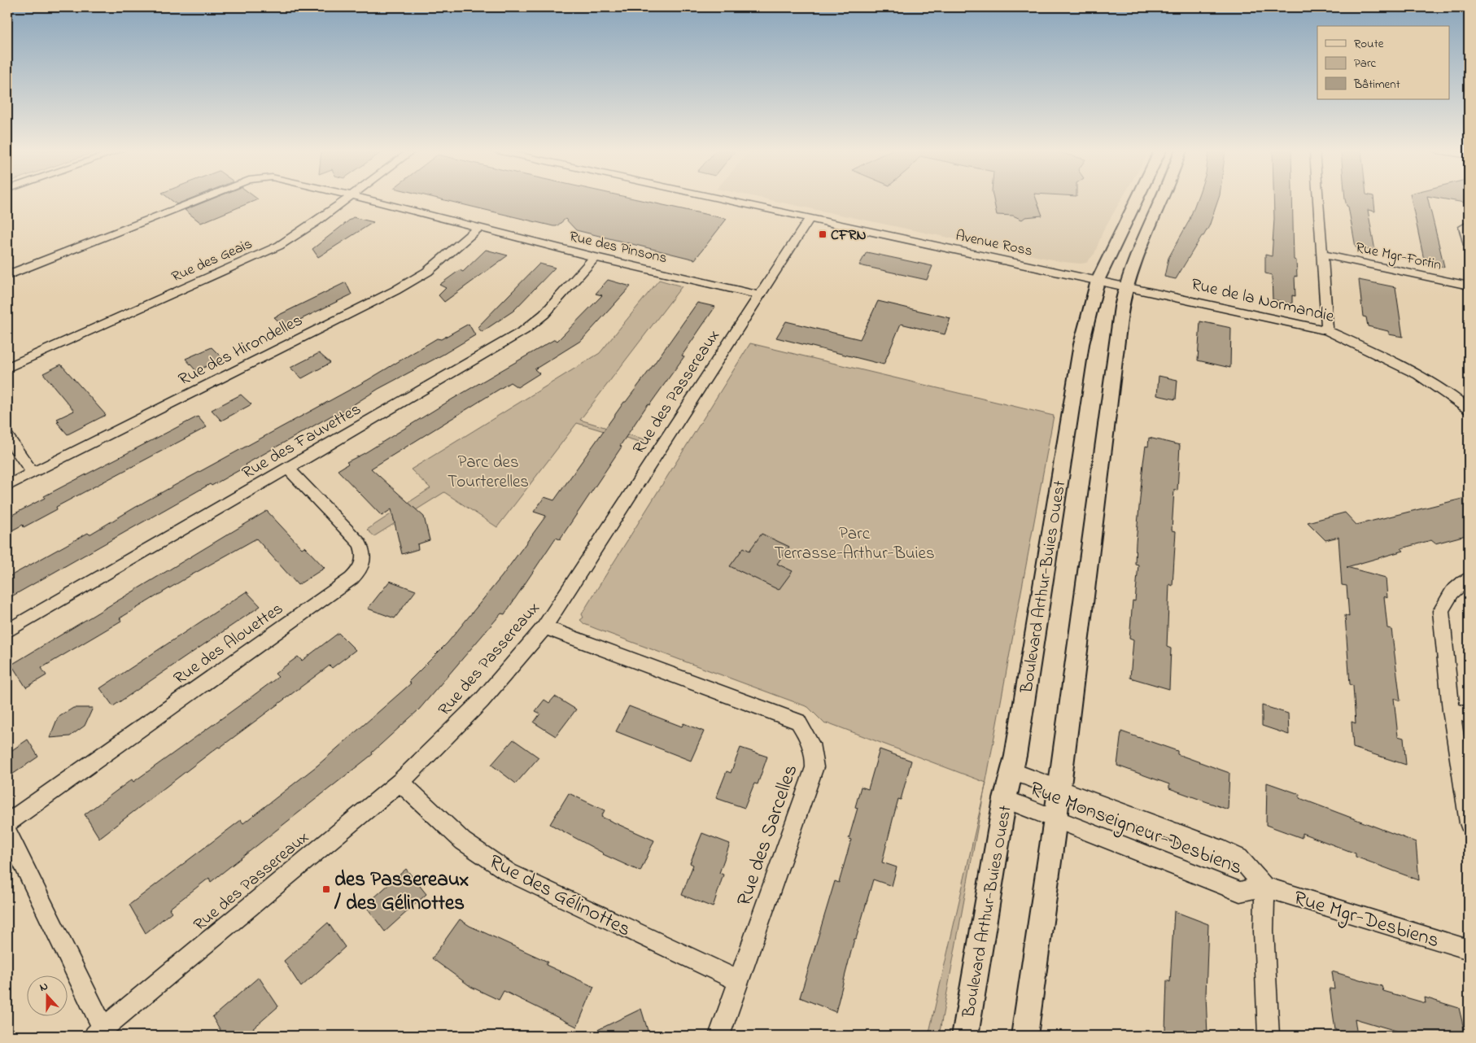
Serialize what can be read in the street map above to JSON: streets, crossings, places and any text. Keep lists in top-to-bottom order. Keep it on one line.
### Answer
{"streets":{"street":["Avenue Ross","Rue des Pinsons","Rue Mgr-Fortin","Rue des Geais","Rue de la Normandie","Rue des Hirondelles","Rue des Passereaux","Rue des Fauvettes","Boulevard Arthur-Buies Ouest","Rue des Alouettes","Rue Monseigneur-Desbiens","Rue des Sarcelles","Rue des Gélinottes","Rue Mgr-Desbiens"]},"crossings":[["Avenue Ross","Rue de la Normandie"],["Avenue Ross","Rue des Passereaux"],["Avenue Ross","Boulevard Arthur-Buies Ouest"],["Rue des Pinsons","Rue des Hirondelles"],["Rue des Pinsons","Rue des Passereaux"],["Rue des Pinsons","Rue des Fauvettes"],["Rue des Passereaux","Rue des Sarcelles"],["Rue des Passereaux","Rue des Gélinottes"],["Rue des Fauvettes","Rue des Alouettes"],["Boulevard Arthur-Buies Ouest","Rue Monseigneur-Desbiens"],["Rue Monseigneur-Desbiens","Rue Mgr-Desbiens"],["Rue des Sarcelles","Rue des Gélinottes"]],"parks":["Parc des Tourterelles","Parc Terrasse-Arthur-Buies"],"places":{"transit":["CFRN","des Passereaux / des Gélinottes"]},"legend":["Route","Parc","Bâtiment"],"north":"top"}
